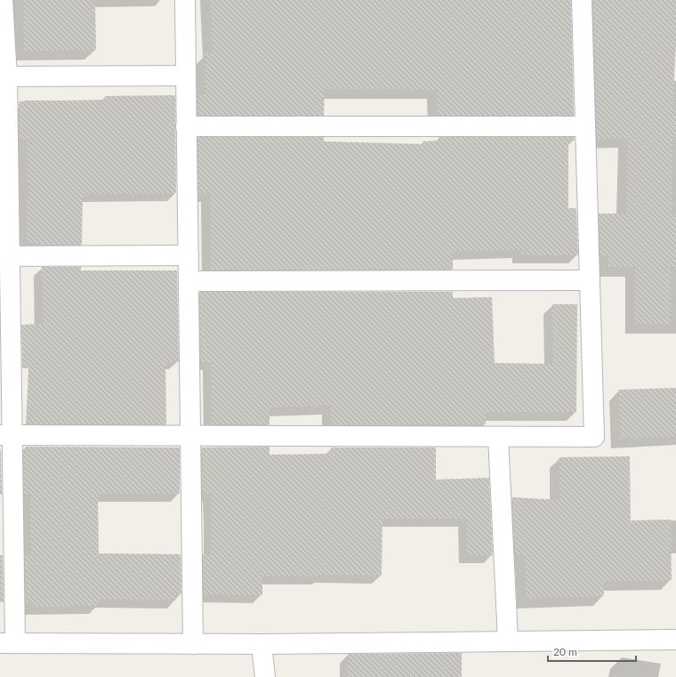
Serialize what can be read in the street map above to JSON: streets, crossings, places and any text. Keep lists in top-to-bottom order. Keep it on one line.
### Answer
{"scale_bar":"20 m"}
